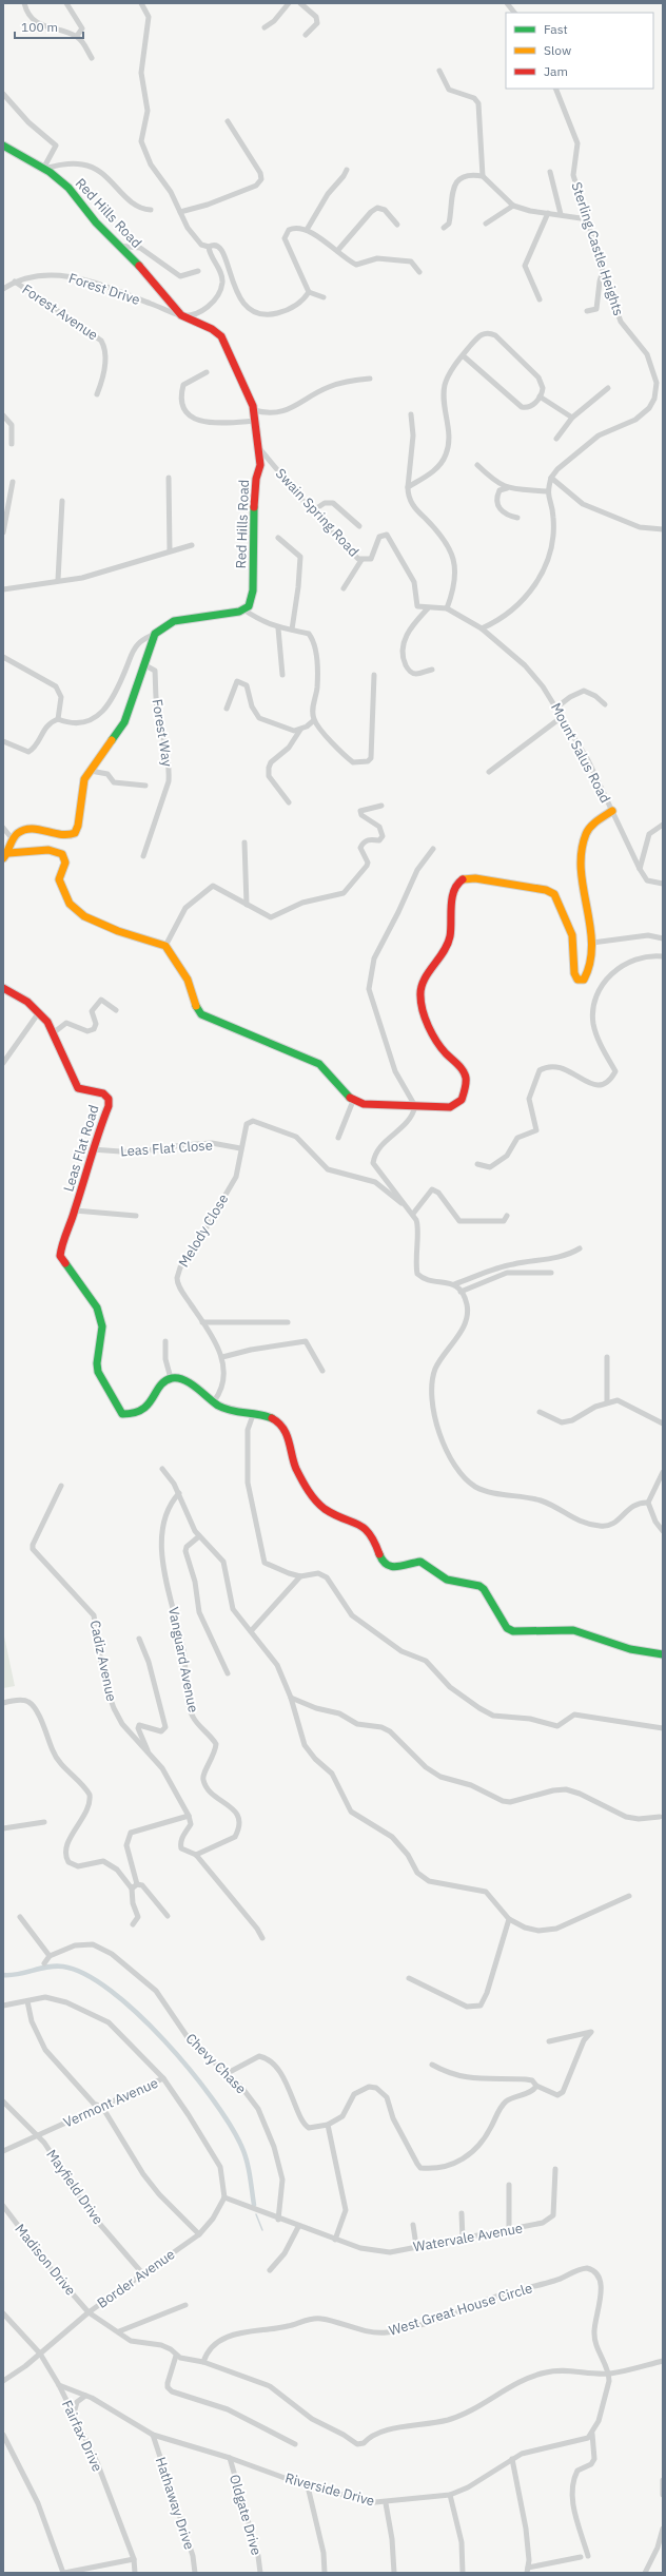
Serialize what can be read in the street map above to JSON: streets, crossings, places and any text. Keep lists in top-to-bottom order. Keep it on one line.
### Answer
{"streets":{"street":["Red Hills Road","Sterling Castle Heights","Forest Drive","Forest Avenue","Swain Spring Road","Forest Way","Mount Salus Road","Leas Flat Road","Leas Flat Close","Melody Close","Vanguard Avenue","Cadiz Avenue","Chevy Chase","Vermont Avenue","Mayfield Drive","Watervale Avenue","Madison Drive","Border Avenue","West Great House Circle","Fairfax Drive","Riverside Drive","Hathaway Drive","Oldgate Drive"]},"crossings":[["Red Hills Road","Forest Drive"],["Red Hills Road","Swain Spring Road"],["Forest Drive","Forest Avenue"],["Leas Flat Road","Leas Flat Close"],["Leas Flat Close","Melody Close"],["Chevy Chase","Watervale Avenue"],["Vermont Avenue","Mayfield Drive"],["Vermont Avenue","Watervale Avenue"],["Vermont Avenue","Border Avenue"],["Mayfield Drive","Border Avenue"],["Watervale Avenue","Border Avenue"],["Madison Drive","Border Avenue"],["Madison Drive","West Great House Circle"],["Border Avenue","Fairfax Drive"],["Fairfax Drive","Riverside Drive"],["Riverside Drive","Hathaway Drive"],["Riverside Drive","Oldgate Drive"]],"legend":["Fast","Slow","Jam"],"scale_bar":"100 m"}
